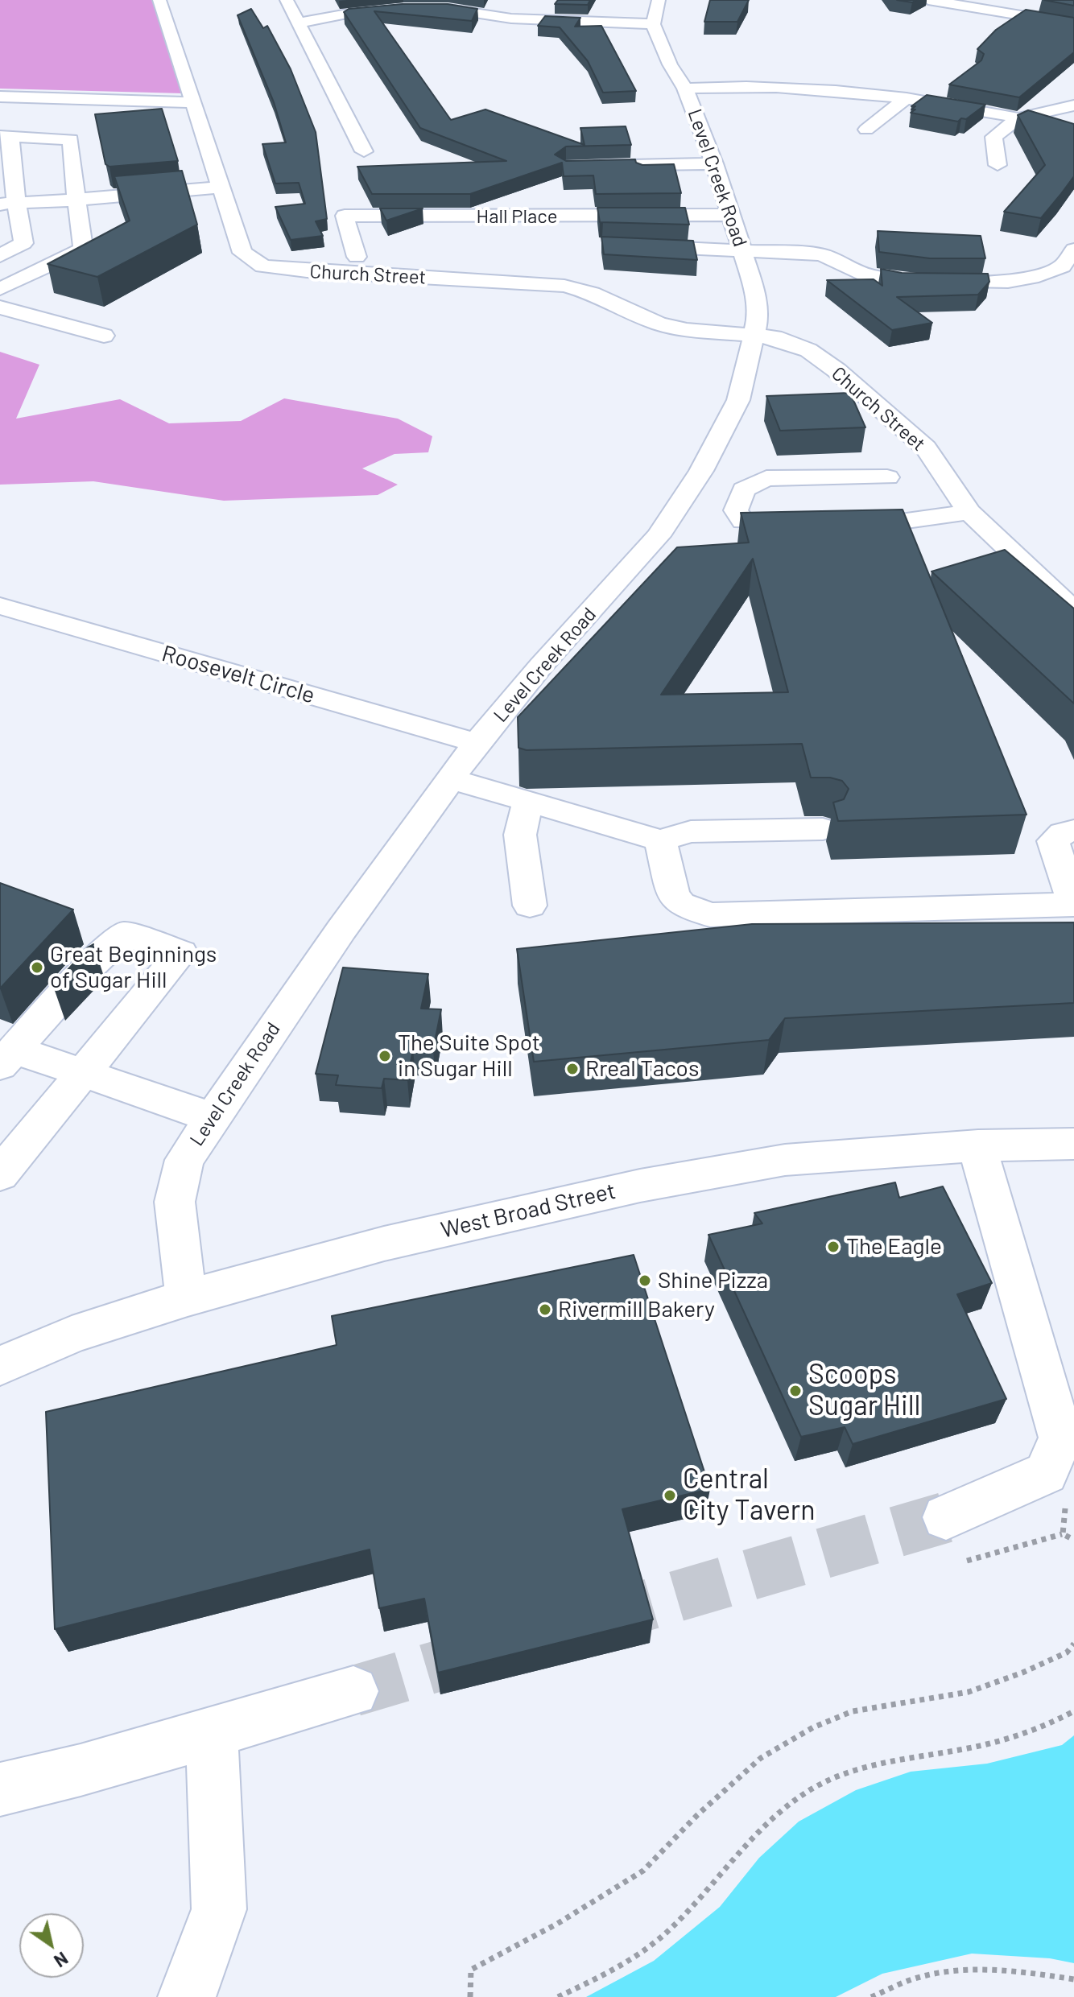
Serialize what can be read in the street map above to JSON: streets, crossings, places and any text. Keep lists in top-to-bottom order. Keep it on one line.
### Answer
{"streets":{"street":["Level Creek Road","Hall Place","Church Street","Roosevelt Circle","West Broad Street"]},"crossings":[["Level Creek Road","Hall Place"],["Level Creek Road","Church Street"],["Level Creek Road","Roosevelt Circle"],["Level Creek Road","West Broad Street"]],"places":["Great Beginnings of Sugar Hill","The Suite Spot in Sugar Hill","Rreal Tacos","The Eagle","Shine Pizza","Rivermill Bakery","Scoops Sugar Hill","Central City Tavern"],"north":"bottom right"}
